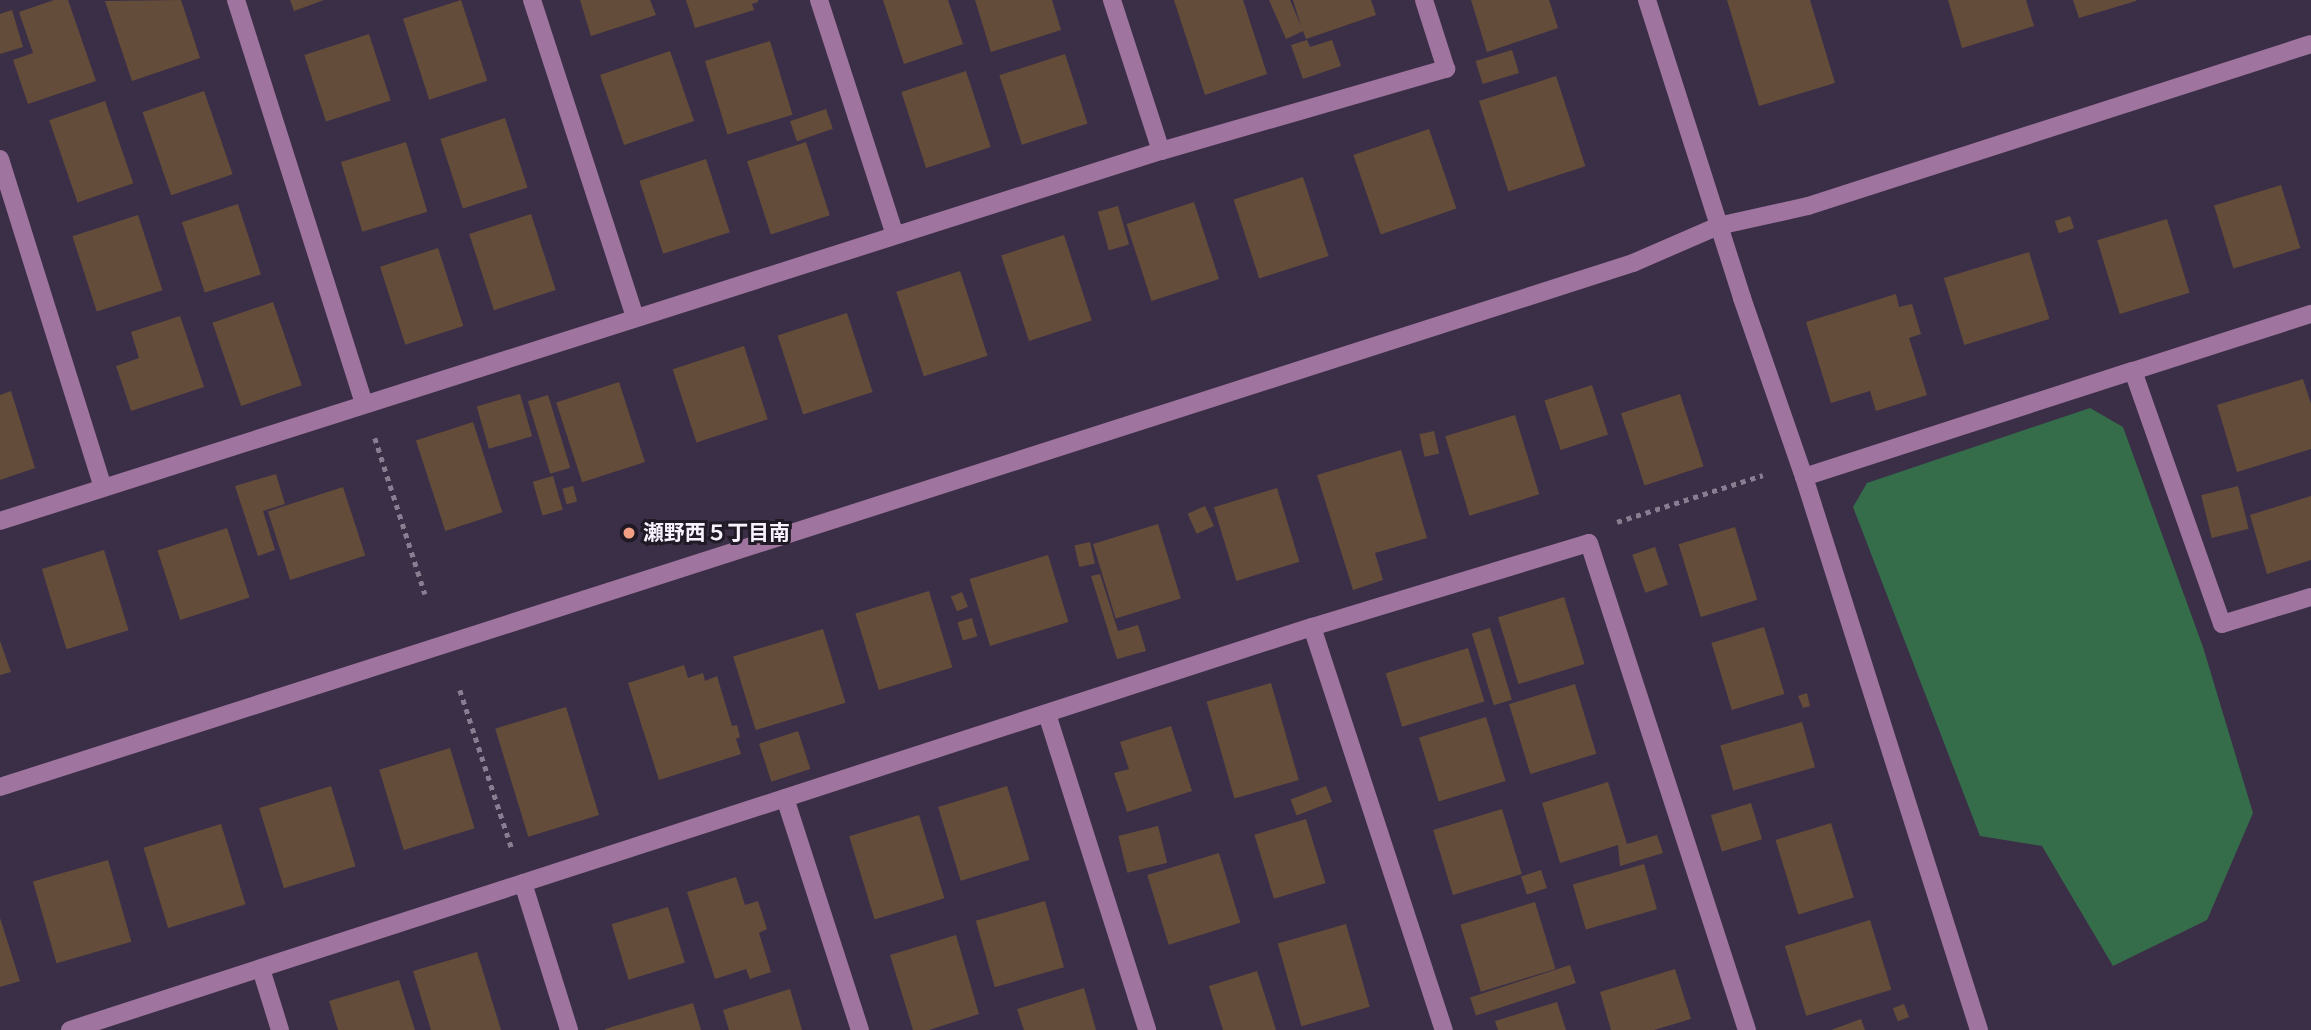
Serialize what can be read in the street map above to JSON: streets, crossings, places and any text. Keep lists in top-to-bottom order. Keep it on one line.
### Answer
{"places":["瀬野西５丁目南"]}
